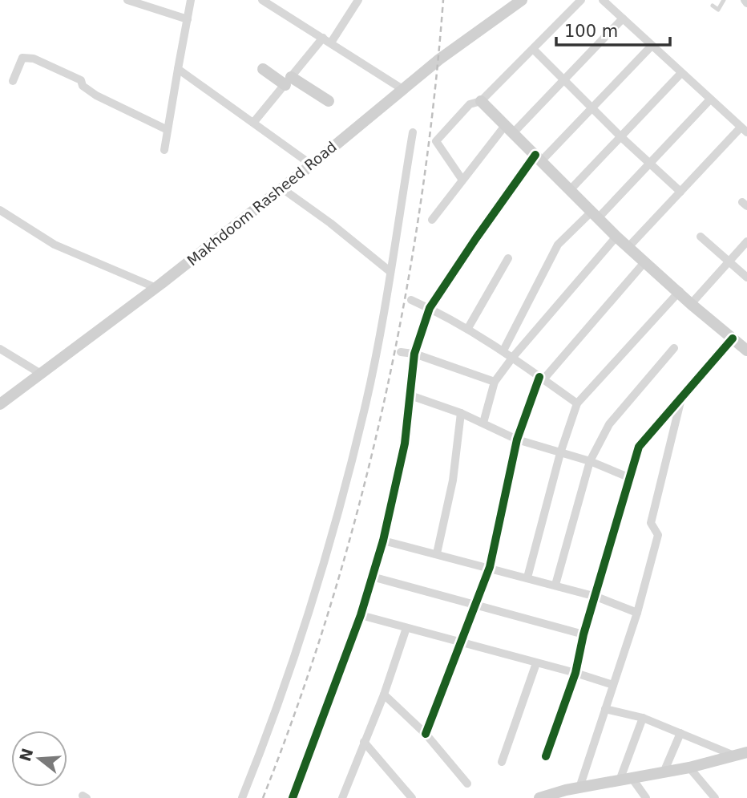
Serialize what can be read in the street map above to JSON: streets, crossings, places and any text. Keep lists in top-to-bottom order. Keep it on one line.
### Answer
{"streets":{"street":["Makhdoom Rasheed Road"]},"scale_bar":"100 m","north":"left"}
